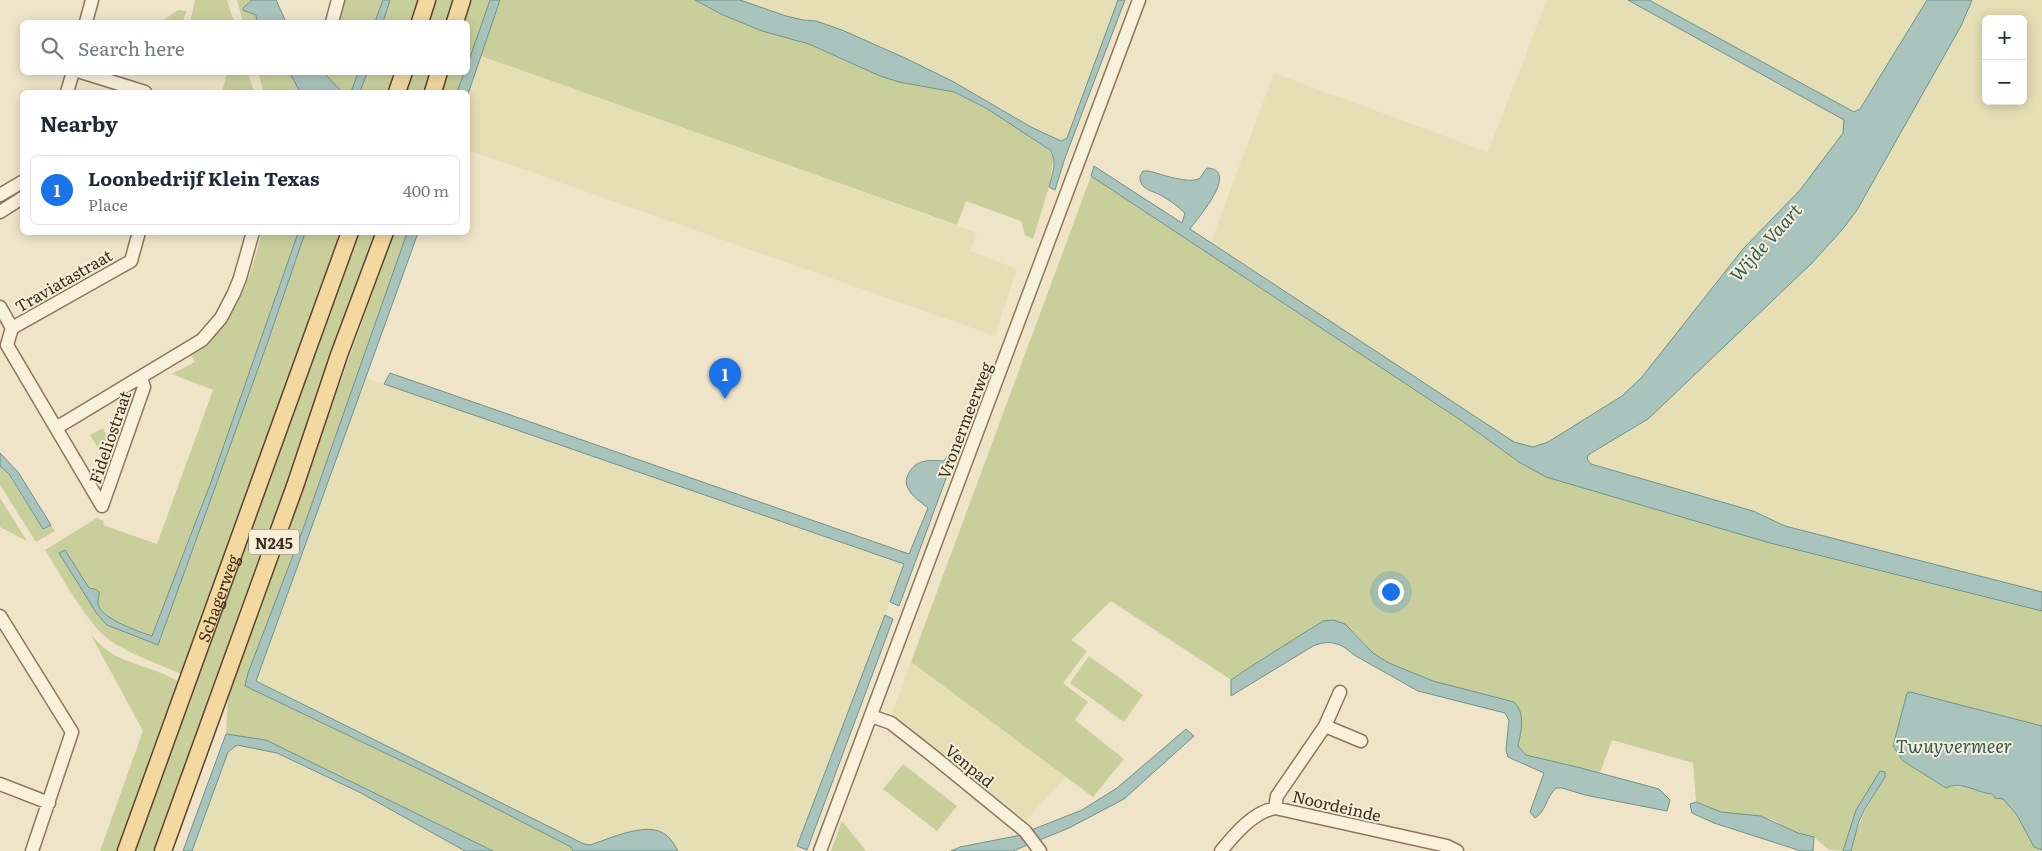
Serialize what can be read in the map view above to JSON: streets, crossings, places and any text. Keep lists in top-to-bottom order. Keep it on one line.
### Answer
{"streets":{"main road":["N245","Schagerweg"],"street":["Traviatastraat","Vronermeerweg","Fideliostraat","Venpad","Noordeinde"]},"crossings":[["Traviatastraat","Fideliostraat"],["Vronermeerweg","Venpad"]],"water":["Wijde Vaart","Twuyvermeer"],"page":{"map_buttons":["+","−"],"search":"Search here","heading":"Nearby","list":[{"mark":"1","name":"Loonbedrijf Klein Texas","note":"Place","value":"400 m"}],"pins":"1"}}
